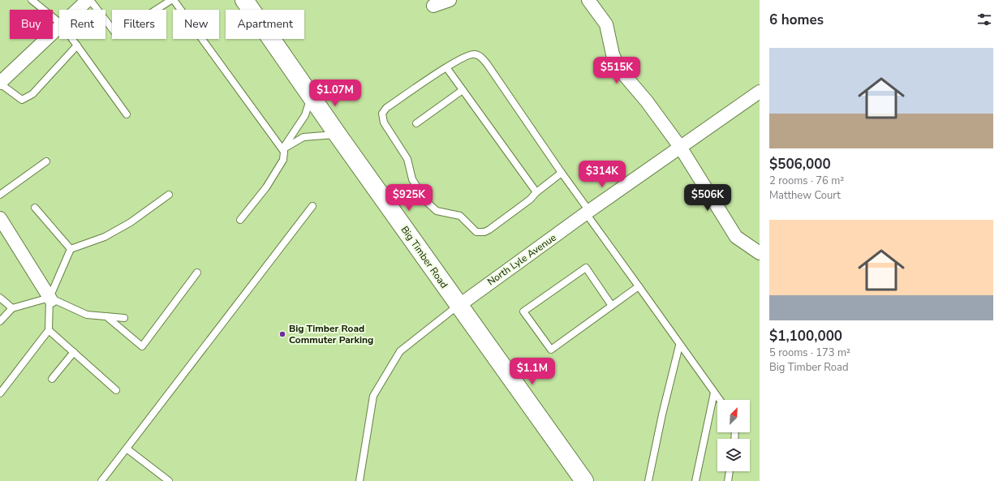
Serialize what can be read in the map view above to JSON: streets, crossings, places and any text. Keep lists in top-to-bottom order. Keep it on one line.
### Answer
{"streets":{"main road":["Big Timber Road"],"street":["North Lyle Avenue"]},"crossings":[["Big Timber Road","North Lyle Avenue"]],"places":["Big Timber Road Commuter Parking"],"north":"top right","page":{"heading":"6 homes","chip":["Buy","Rent","Filters","New","Apartment"],"list":[{"name":"$506,000","note":"2 rooms · 76 m² · Matthew Court"},{"name":"$1,100,000","note":"5 rooms · 173 m² · Big Timber Road"}],"price":["$515K","$1.07M","$314K","$925K","$506K","$1.1M"]}}
